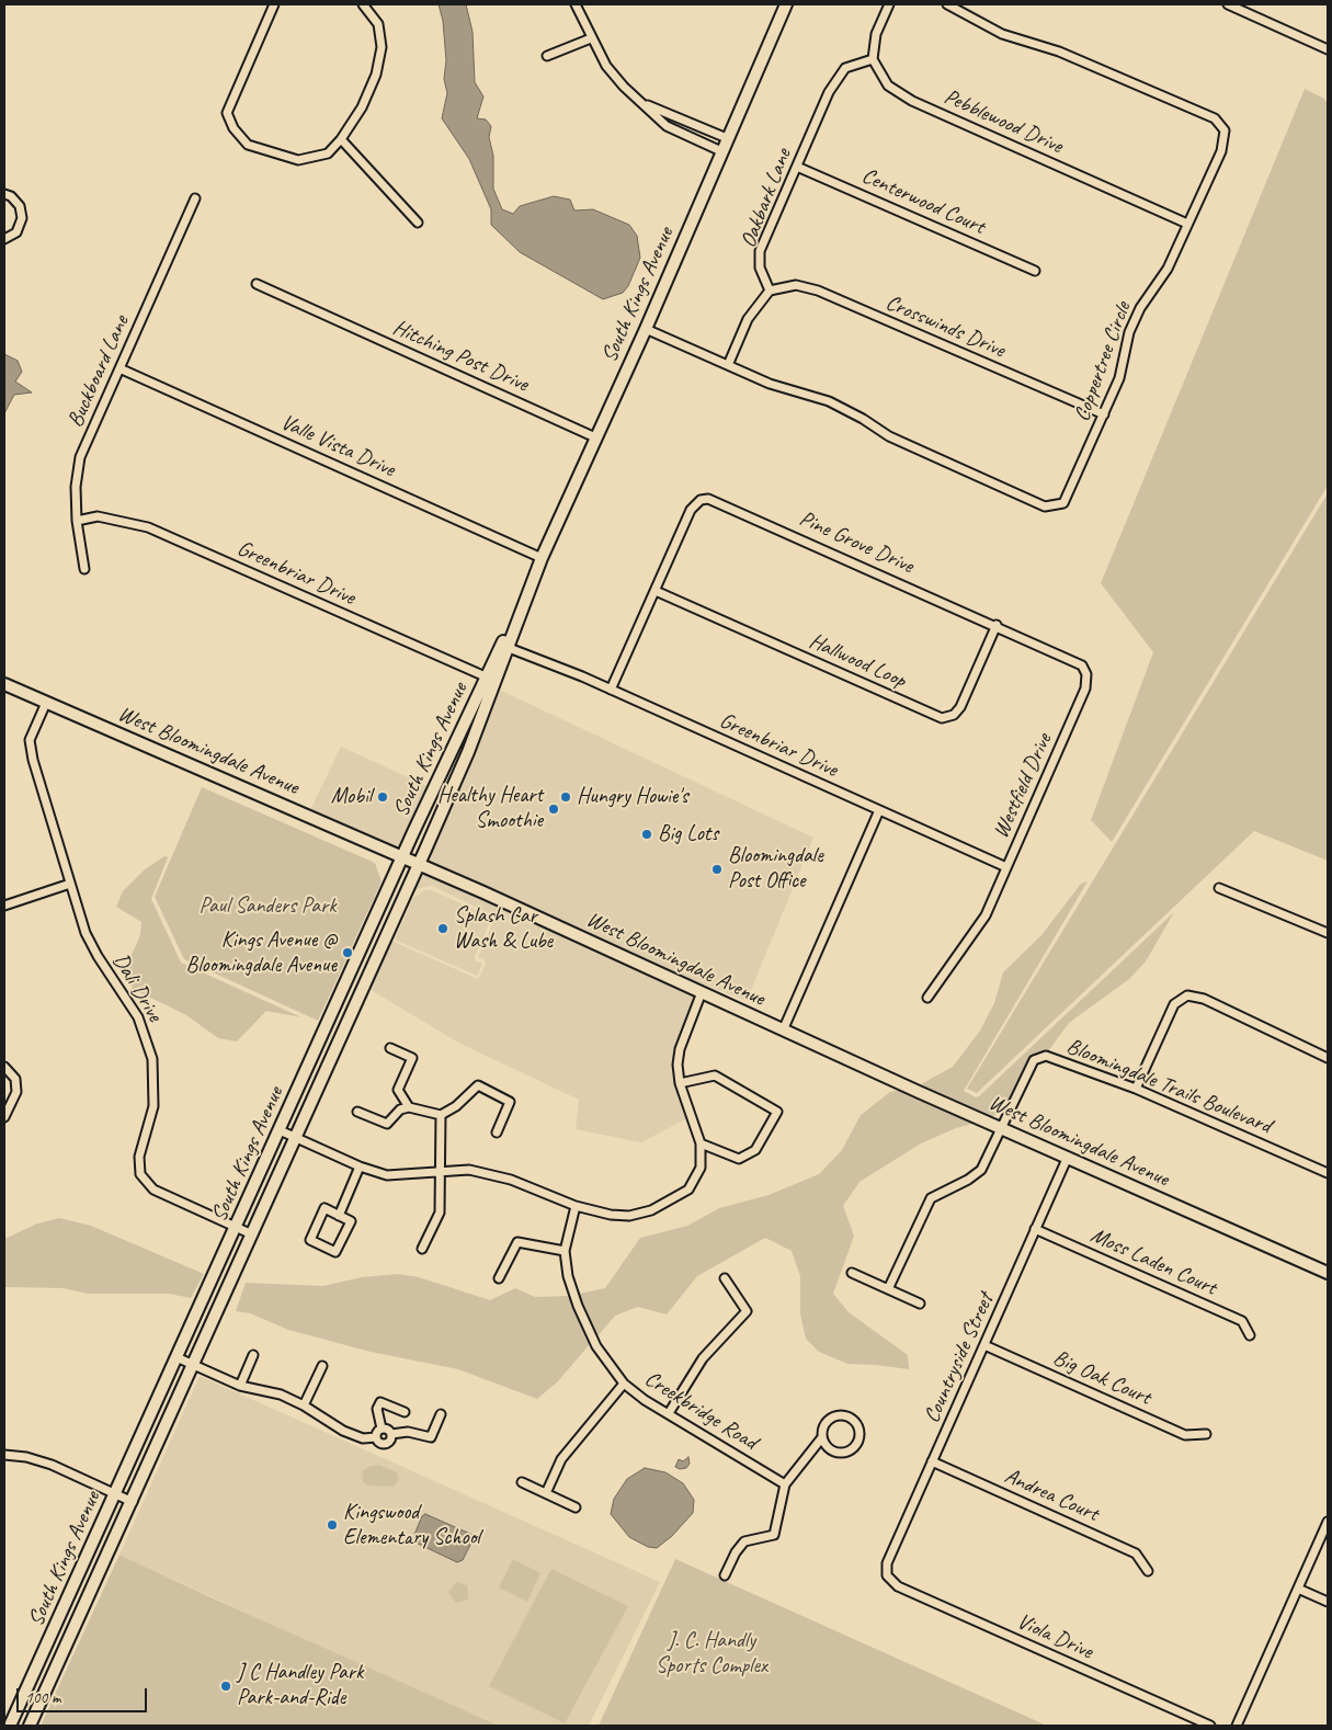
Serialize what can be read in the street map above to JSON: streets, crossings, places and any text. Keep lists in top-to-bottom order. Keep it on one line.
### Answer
{"streets":{"main road":["South Kings Avenue","West Bloomingdale Avenue"],"street":["Pebblewood Drive","Oakbark Lane","Centerwood Court","Crosswinds Drive","Hitching Post Drive","Coppertree Circle","Buckboard Lane","Valle Vista Drive","Pine Grove Drive","Greenbriar Drive","Hallwood Loop","Westfield Drive","Dali Drive","Bloomingdale Trails Boulevard","Moss Laden Court","Countryside Street","Big Oak Court","Creekbridge Road","Andrea Court","Viola Drive"]},"crossings":[["Pebblewood Drive","Oakbark Lane"],["Pebblewood Drive","Coppertree Circle"],["Oakbark Lane","Centerwood Court"],["Oakbark Lane","Crosswinds Drive"],["South Kings Avenue","Hitching Post Drive"],["South Kings Avenue","Coppertree Circle"],["South Kings Avenue","Valle Vista Drive"],["South Kings Avenue","Greenbriar Drive"],["South Kings Avenue","West Bloomingdale Avenue"],["South Kings Avenue","Dali Drive"],["Crosswinds Drive","Coppertree Circle"],["Buckboard Lane","Valle Vista Drive"],["Buckboard Lane","Greenbriar Drive"],["Pine Grove Drive","Hallwood Loop"],["Pine Grove Drive","Westfield Drive"],["Greenbriar Drive","Westfield Drive"],["Hallwood Loop","Westfield Drive"],["West Bloomingdale Avenue","Dali Drive"],["West Bloomingdale Avenue","Bloomingdale Trails Boulevard"],["West Bloomingdale Avenue","Countryside Street"],["Moss Laden Court","Countryside Street"],["Countryside Street","Big Oak Court"],["Countryside Street","Andrea Court"],["Countryside Street","Viola Drive"]],"parks":["Paul Sanders Park","J. C. Handly Sports Complex"],"places":["Mobil","Hungry Howie's","Healthy Heart Smoothie","Big Lots","Bloomingdale Post Office","Splash Car Wash & Lube","Kings Avenue @ Bloomingdale Avenue","Kingswood Elementary School","J C Handley Park Park-and-Ride"],"scale_bar":"100 m"}
